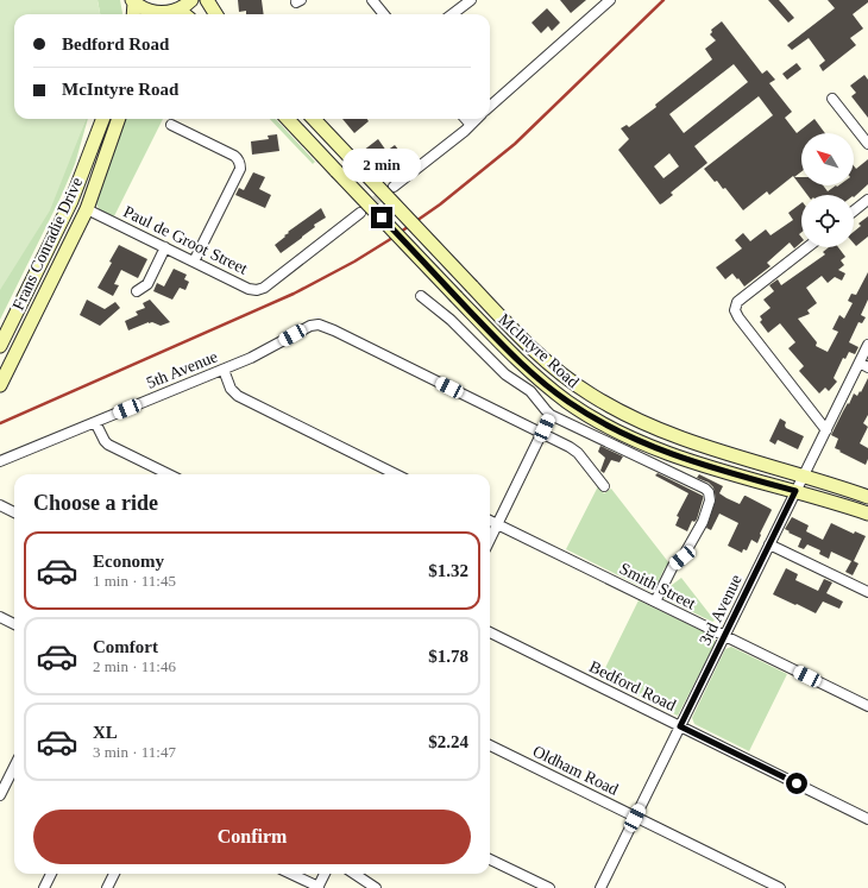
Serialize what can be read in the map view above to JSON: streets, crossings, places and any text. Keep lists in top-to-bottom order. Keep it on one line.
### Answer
{"streets":{"main road":["Frans Conradie Drive","McIntyre Road"],"street":["Paul de Groot Street","5th Avenue","Smith Street","3rd Avenue","Bedford Road","Oldham Road"]},"crossings":[["Paul de Groot Street","Frans Conradie Drive"],["McIntyre Road","3rd Avenue"],["Smith Street","3rd Avenue"],["3rd Avenue","Bedford Road"],["3rd Avenue","Oldham Road"]],"north":"top left","page":{"banner":["Bedford Road","McIntyre Road"],"bubble":"2 min","heading":"Choose a ride","list":[{"name":"Economy","note":"1 min · 11:45","value":"$1.32"},{"name":"Comfort","note":"2 min · 11:46","value":"$1.78"},{"name":"XL","note":"3 min · 11:47","value":"$2.24"}],"buttons":"Confirm"}}
